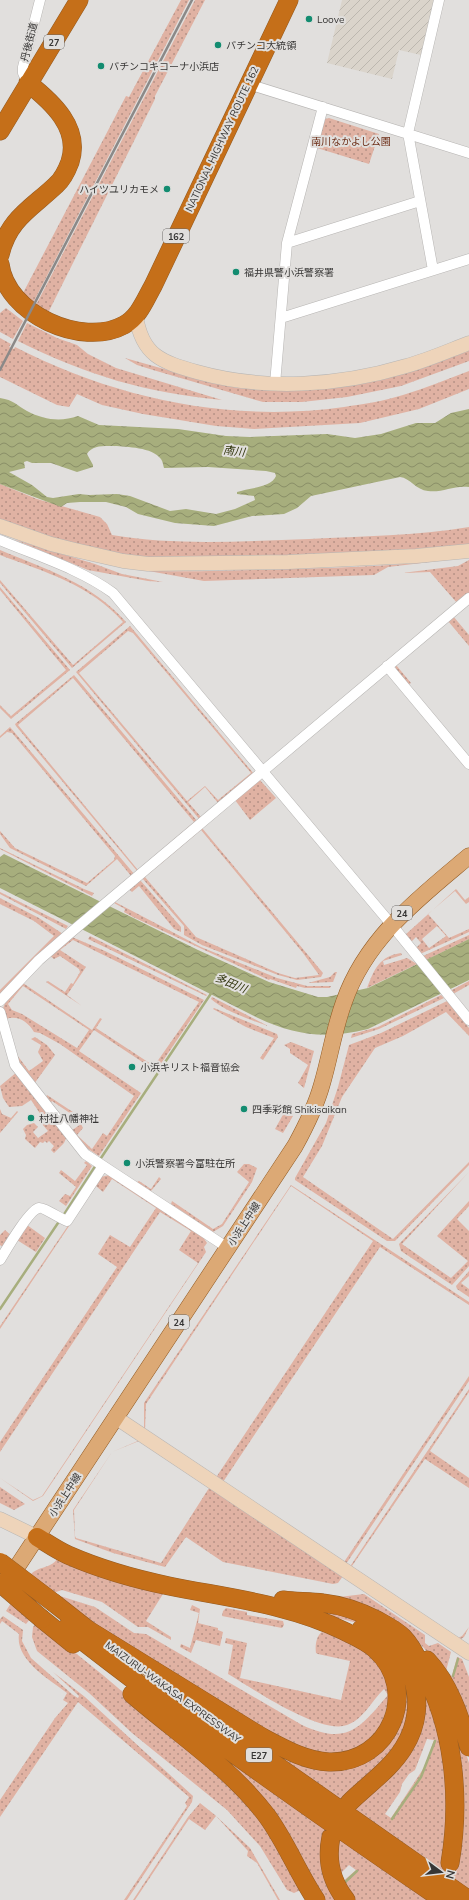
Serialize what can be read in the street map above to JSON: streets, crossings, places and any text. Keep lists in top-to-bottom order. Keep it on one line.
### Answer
{"streets":{"highway":["27","NATIONAL HIGHWAY ROUTE 162","162","MAIZURU-WAKASA EXPRESSWAY","E27"],"main road":["24","小浜上中線"],"street":["丹後街道"]},"crossings":[["丹後街道","27"]],"water":["南川","多田川"],"parks":["南川なかよし公園"],"places":["Loove","パチンコ大統領","パチンコキコーナ小浜店","ハイツユリカモメ","福井県警小浜警察署","小浜キリスト福音協会","四季彩館 Shikisaikan","村社八幡神社","小浜警察署今富駐在所"],"north":"right"}
